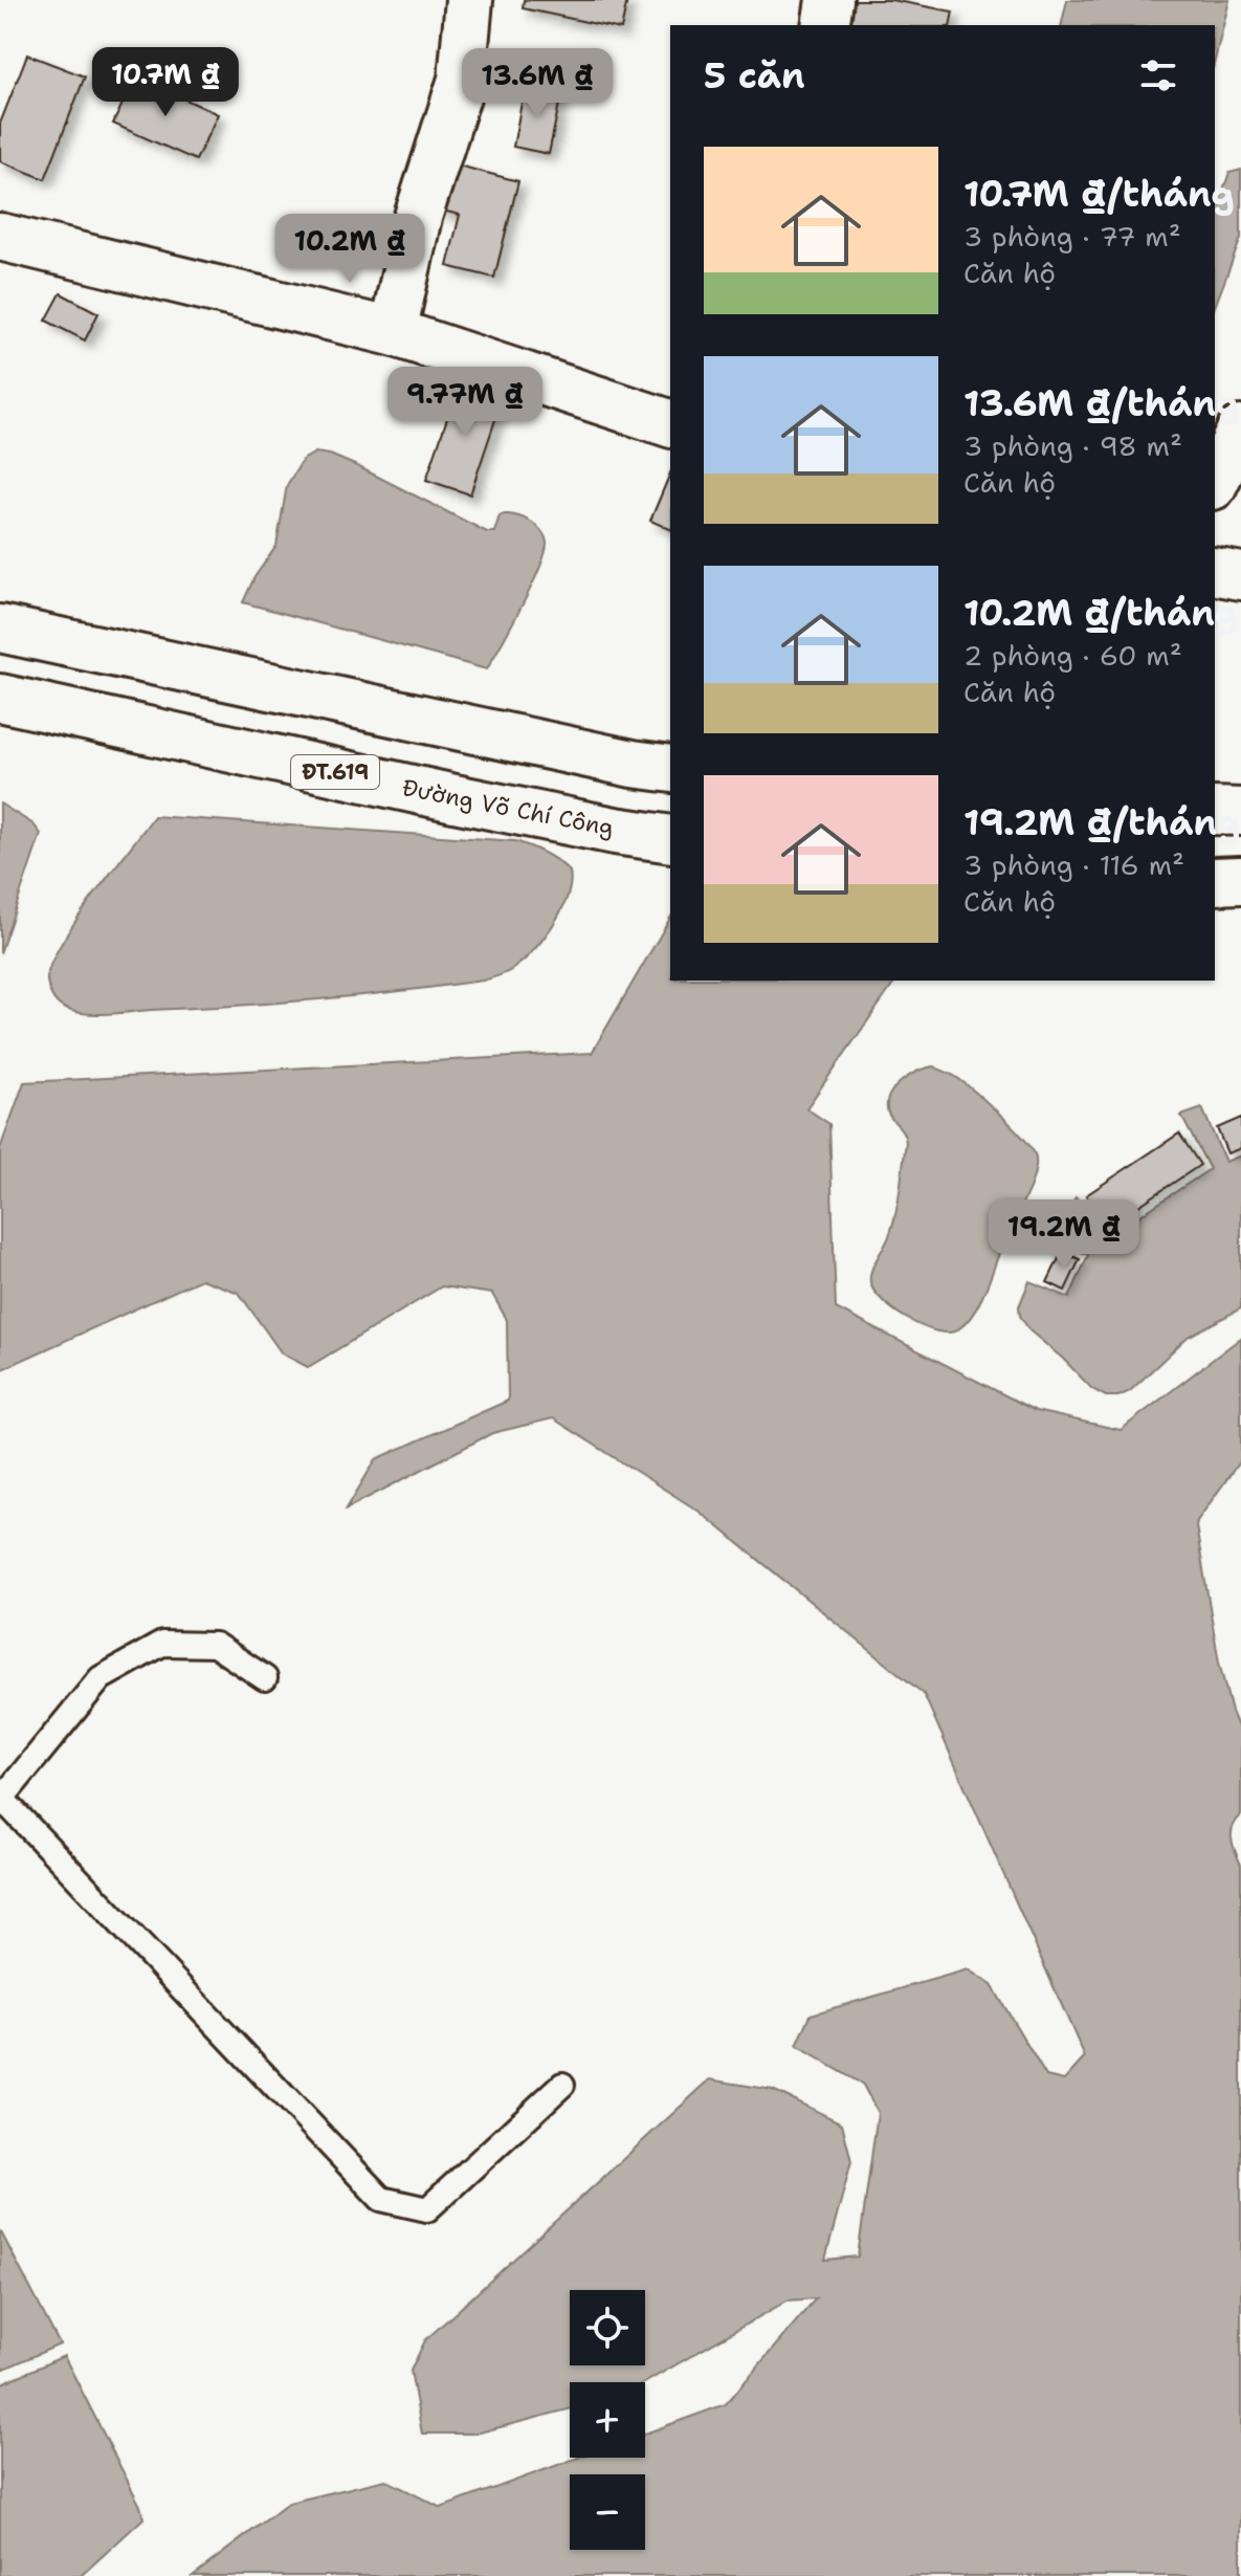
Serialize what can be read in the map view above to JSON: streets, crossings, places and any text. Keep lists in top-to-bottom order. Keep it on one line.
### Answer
{"streets":{"main road":["ĐT.619","Đường Võ Chí Công"]},"page":{"heading":"5 căn","price":["10.7M ₫","13.6M ₫","10.2M ₫","9.77M ₫","19.2M ₫"],"list":[{"name":"10.7M ₫/tháng","note":"3 phòng · 77 m² · Căn hộ"},{"name":"13.6M ₫/tháng","note":"3 phòng · 98 m² · Căn hộ"},{"name":"10.2M ₫/tháng","note":"2 phòng · 60 m² · Căn hộ"},{"name":"19.2M ₫/tháng","note":"3 phòng · 116 m² · Căn hộ"}],"map_buttons":["+","−"]}}
